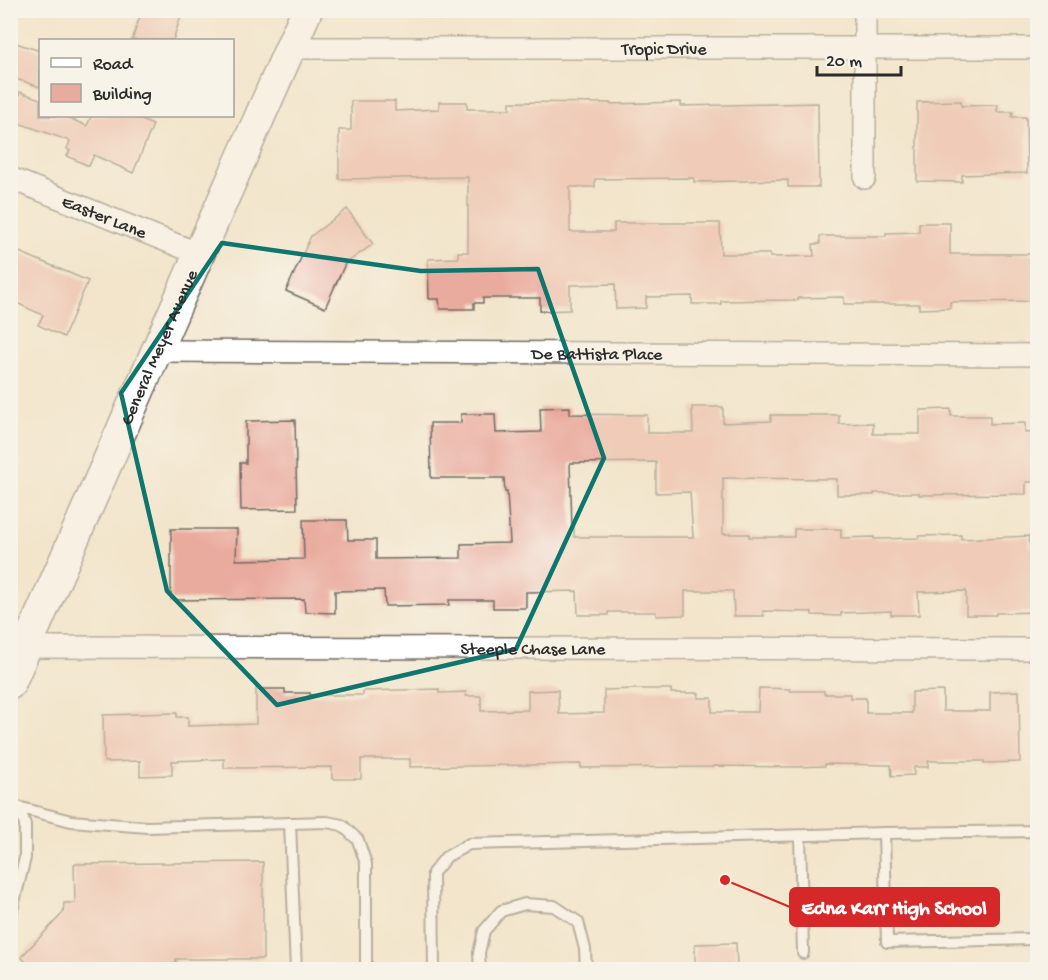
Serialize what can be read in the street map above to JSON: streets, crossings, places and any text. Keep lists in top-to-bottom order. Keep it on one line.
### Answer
{"streets":{"main road":["General Meyer Avenue"],"street":["Tropic Drive","Easter Lane","De Battista Place","Steeple Chase Lane"]},"crossings":[["Tropic Drive","General Meyer Avenue"],["Easter Lane","General Meyer Avenue"],["General Meyer Avenue","De Battista Place"],["General Meyer Avenue","Steeple Chase Lane"]],"places":["Edna Karr High School"],"legend":["Road","Building"],"scale_bar":"20 m"}
